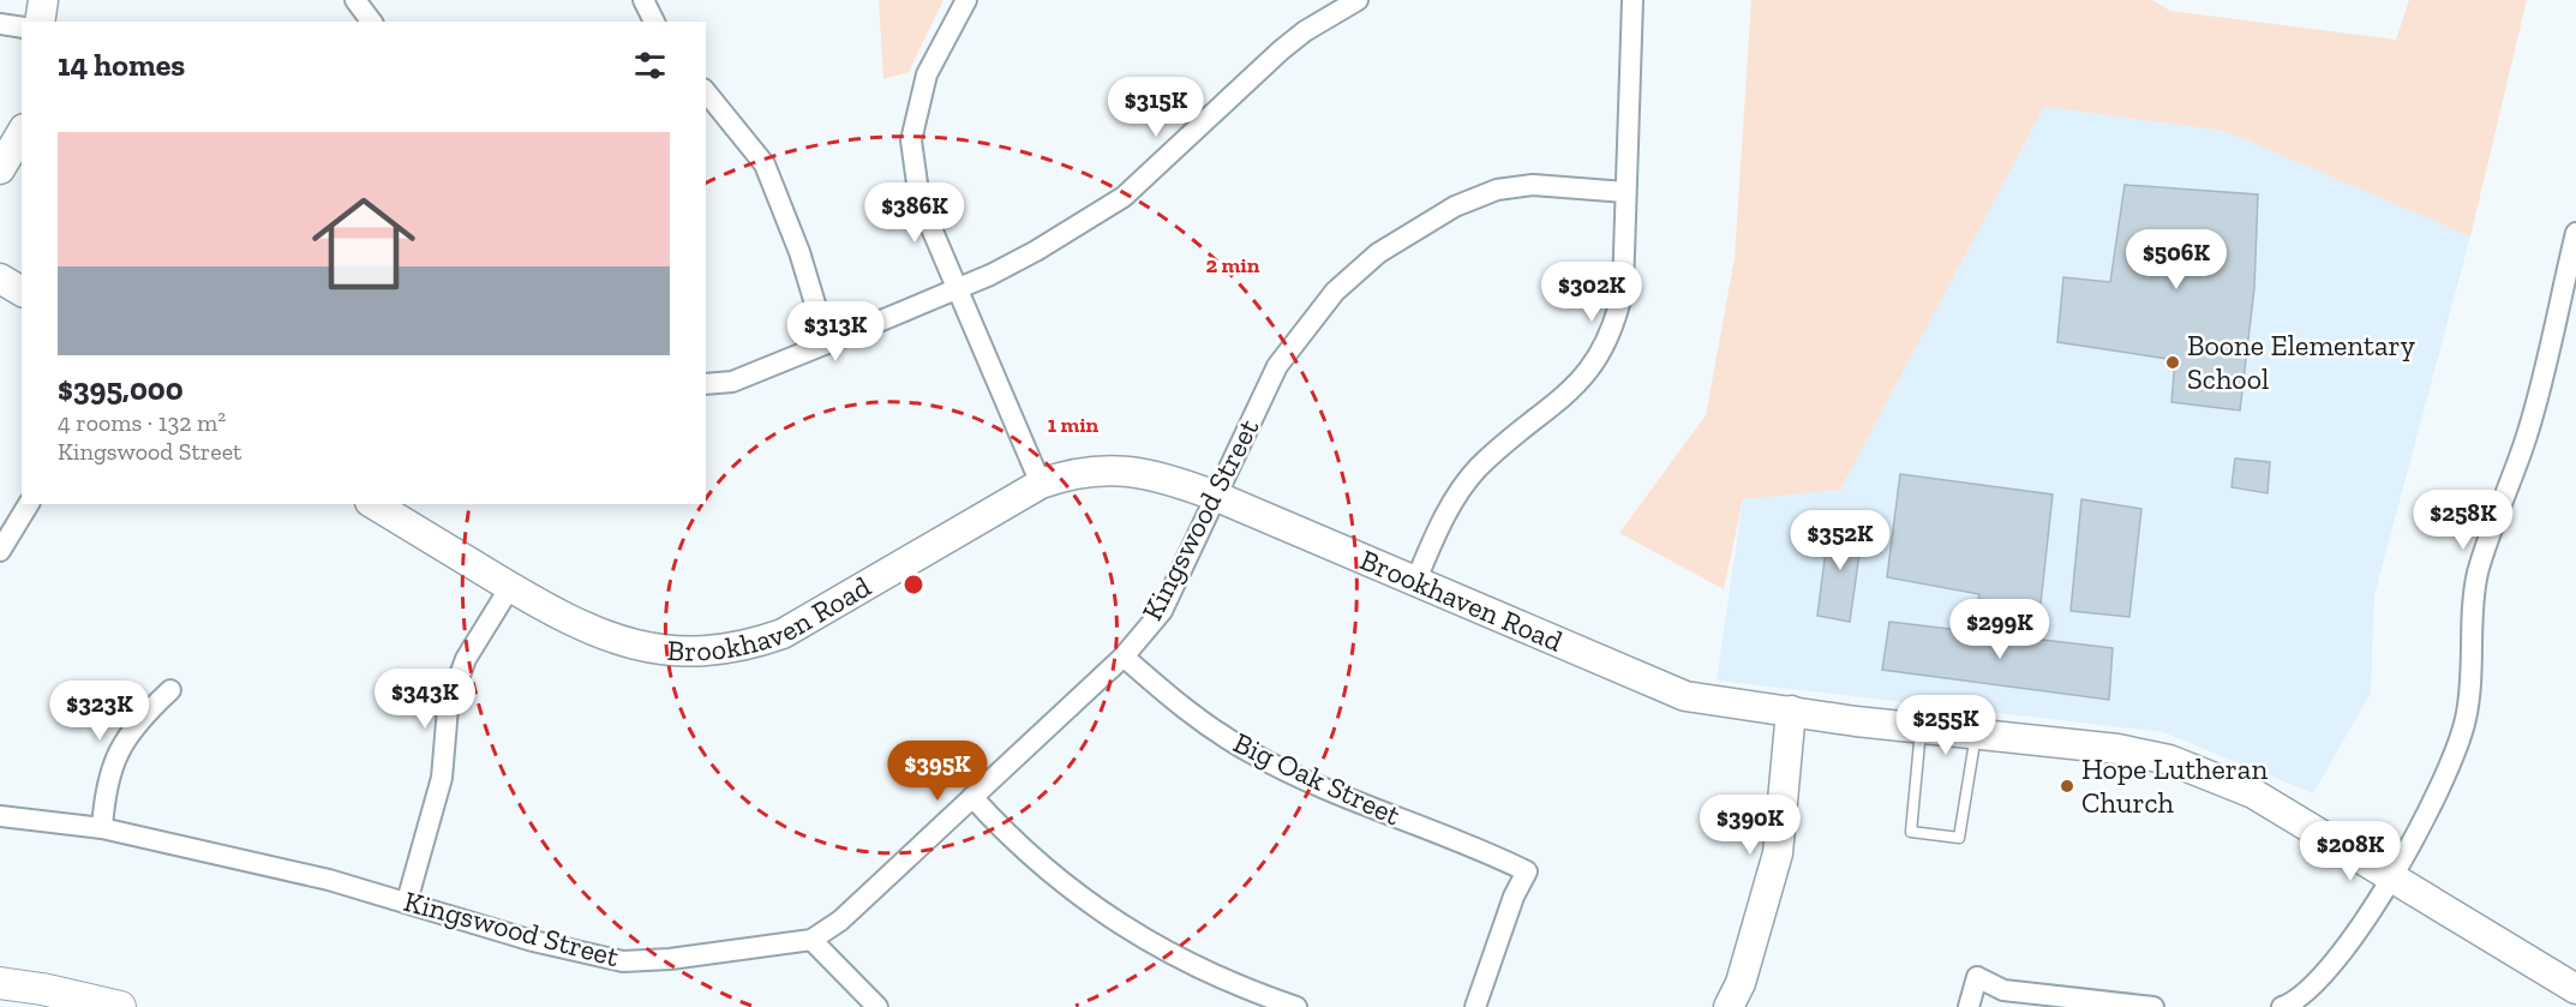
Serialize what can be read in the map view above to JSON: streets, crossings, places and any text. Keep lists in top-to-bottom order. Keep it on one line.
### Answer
{"streets":{"street":["Kingswood Street","Brookhaven Road","Big Oak Street"]},"crossings":[["Kingswood Street","Brookhaven Road"],["Kingswood Street","Big Oak Street"]],"places":["Boone Elementary School","Hope Lutheran Church"],"page":{"heading":"14 homes","price":["$315K","$386K","$506K","$302K","$313K","$258K","$352K","$299K","$343K","$323K","$255K","$395K","$390K","$208K"],"list":[{"name":"$395,000","note":"4 rooms · 132 m² · Kingswood Street"}]},"rings":["2 min","1 min"]}
